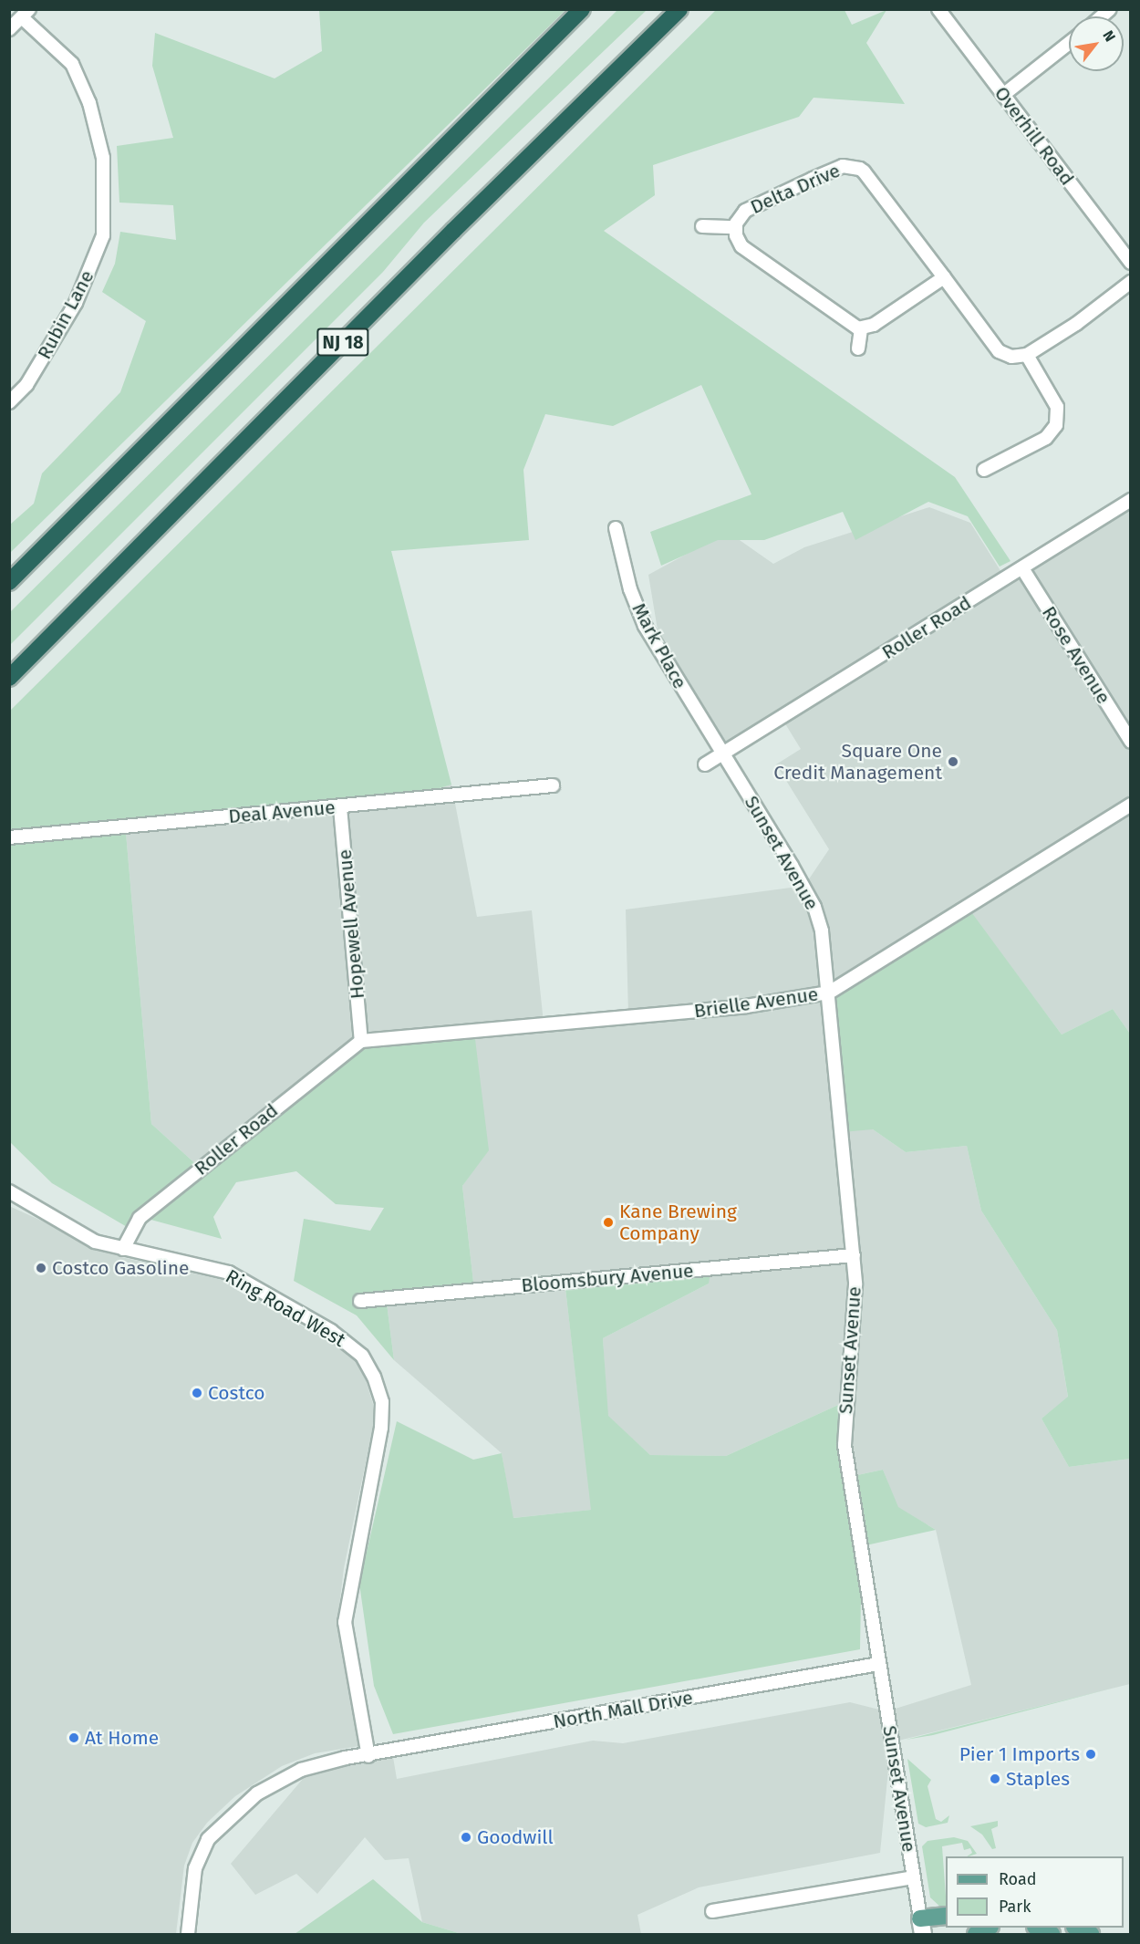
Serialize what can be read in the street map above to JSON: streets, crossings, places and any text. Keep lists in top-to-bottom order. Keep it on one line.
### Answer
{"streets":{"highway":["NJ 18"],"street":["Overhill Road","Delta Drive","Rubin Lane","Roller Road","Mark Place","Rose Avenue","Deal Avenue","Sunset Avenue","Hopewell Avenue","Brielle Avenue","Bloomsbury Avenue","Ring Road West","North Mall Drive"]},"crossings":[["Roller Road","Mark Place"],["Roller Road","Rose Avenue"],["Roller Road","Sunset Avenue"],["Roller Road","Hopewell Avenue"],["Roller Road","Brielle Avenue"],["Roller Road","Ring Road West"],["Mark Place","Sunset Avenue"],["Deal Avenue","Hopewell Avenue"],["Sunset Avenue","Brielle Avenue"],["Sunset Avenue","Bloomsbury Avenue"],["Sunset Avenue","North Mall Drive"],["Hopewell Avenue","Brielle Avenue"],["Ring Road West","North Mall Drive"]],"places":["Square One Credit Management","Kane Brewing Company","Costco Gasoline","Costco","At Home","Pier 1 Imports","Staples","Goodwill"],"legend":["Road","Park"],"north":"top right"}
